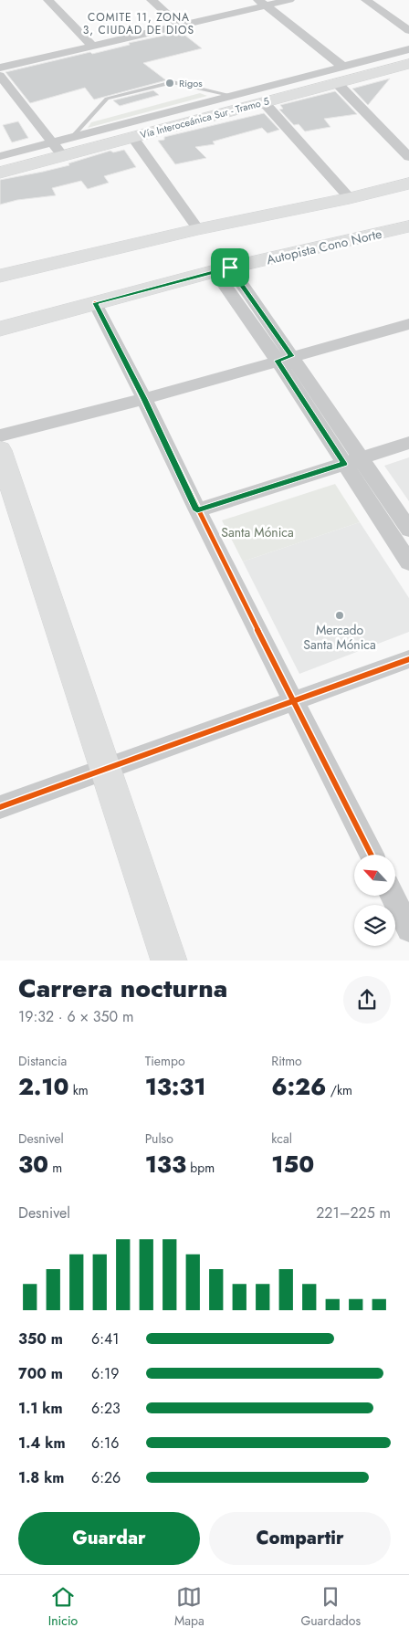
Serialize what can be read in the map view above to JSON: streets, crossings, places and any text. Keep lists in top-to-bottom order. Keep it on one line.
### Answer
{"streets":{"main road":["Vía Interoceánica Sur - Tramo 5","Autopista Cono Norte"]},"districts":["COMITE 11, ZONA 3, CIUDAD DE DIOS"],"parks":["Santa Mónica"],"places":["Rigos","Mercado Santa Mónica"],"north":"top left","page":{"heading":["Carrera nocturna","19:32 · 6 × 350 m"],"stats":[["Distancia","2.10 km"],["Tiempo","13:31"],["Ritmo","6:26 /km"],["Desnivel","30 m"],["Pulso","133 bpm"],["kcal","150"]],"chart":["Desnivel","221–225 m"],"list":[{"name":"350 m","note":"6:41"},{"name":"700 m","note":"6:19"},{"name":"1.1 km","note":"6:23"},{"name":"1.4 km","note":"6:16"},{"name":"1.8 km","note":"6:26"}],"buttons":["Guardar","Compartir"],"tabs":["Inicio","Mapa","Guardados"]}}
